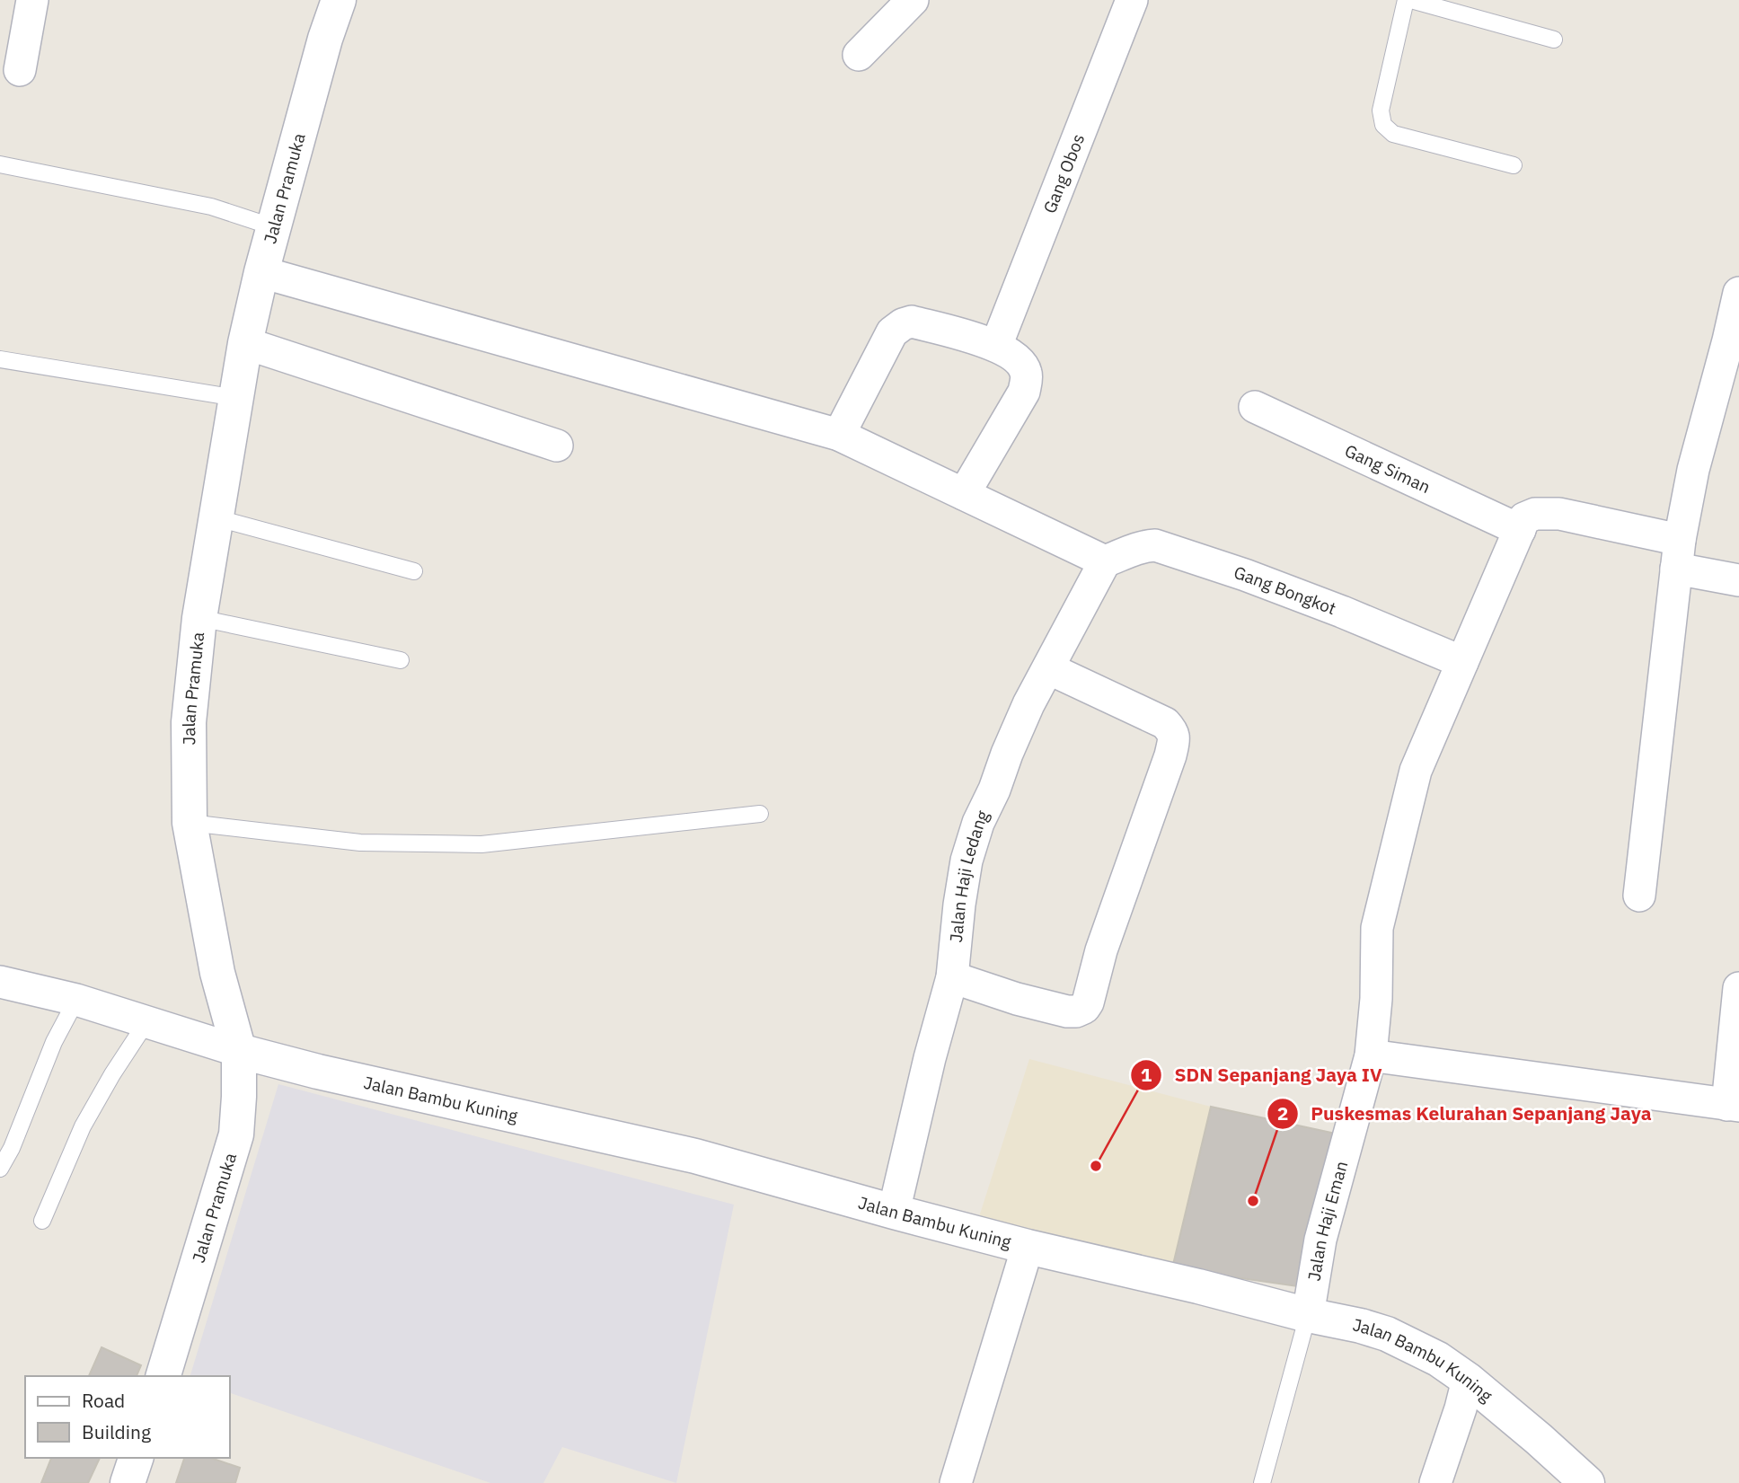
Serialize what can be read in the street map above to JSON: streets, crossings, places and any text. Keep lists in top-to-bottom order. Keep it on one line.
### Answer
{"streets":{"street":["Gang Obos","Jalan Pramuka","Gang Siman","Gang Bongkot","Jalan Haji Ledang","Jalan Bambu Kuning","Jalan Haji Eman"]},"crossings":[["Jalan Pramuka","Jalan Bambu Kuning"],["Gang Siman","Jalan Haji Eman"],["Gang Bongkot","Jalan Haji Ledang"],["Gang Bongkot","Jalan Haji Eman"],["Jalan Haji Ledang","Jalan Bambu Kuning"],["Jalan Bambu Kuning","Jalan Haji Eman"]],"places":["SDN Sepanjang Jaya IV","Puskesmas Kelurahan Sepanjang Jaya"],"legend":["Road","Building"]}
